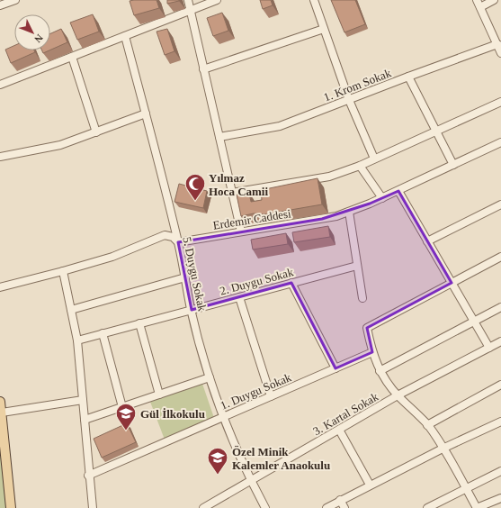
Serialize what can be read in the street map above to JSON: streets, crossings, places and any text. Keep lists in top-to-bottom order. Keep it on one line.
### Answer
{"streets":{"street":["1. Krom Sokak","Erdemir Caddesi","5. Duygu Sokak","2. Duygu Sokak","1. Duygu Sokak","3. Kartal Sokak"]},"crossings":[["Erdemir Caddesi","5. Duygu Sokak"],["5. Duygu Sokak","2. Duygu Sokak"],["5. Duygu Sokak","1. Duygu Sokak"],["5. Duygu Sokak","3. Kartal Sokak"]],"places":{"mosque":["Yılmaz Hoca Camii"],"school or university":["Gül İlkokulu","Özel Minik Kalemler Anaokulu"]},"north":"bottom right"}
